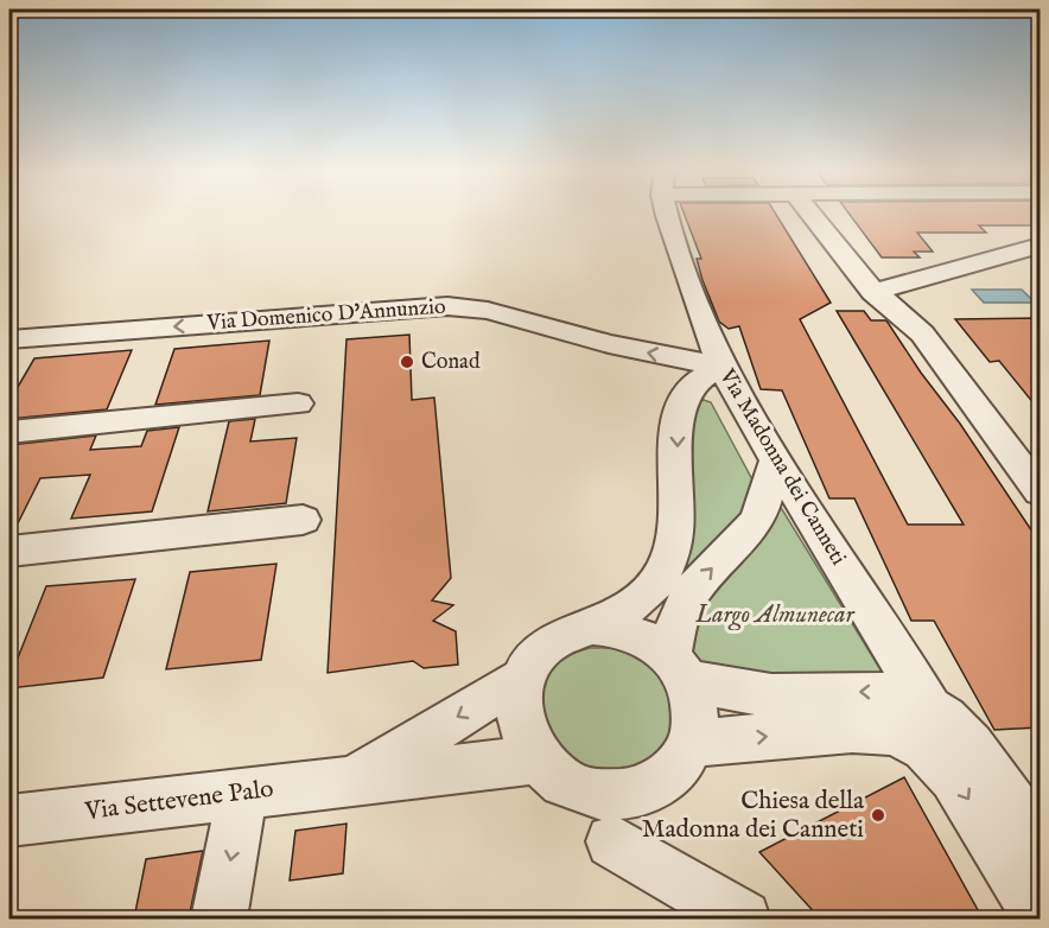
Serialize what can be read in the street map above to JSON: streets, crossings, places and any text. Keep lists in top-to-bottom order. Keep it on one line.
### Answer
{"streets":{"street":["Via Domenico D'Annunzio","Via Madonna dei Canneti","Via Settevene Palo"]},"crossings":[["Via Domenico D'Annunzio","Via Madonna dei Canneti"]],"parks":["Largo Almunecar"],"places":["Conad","Chiesa della Madonna dei Canneti"]}
